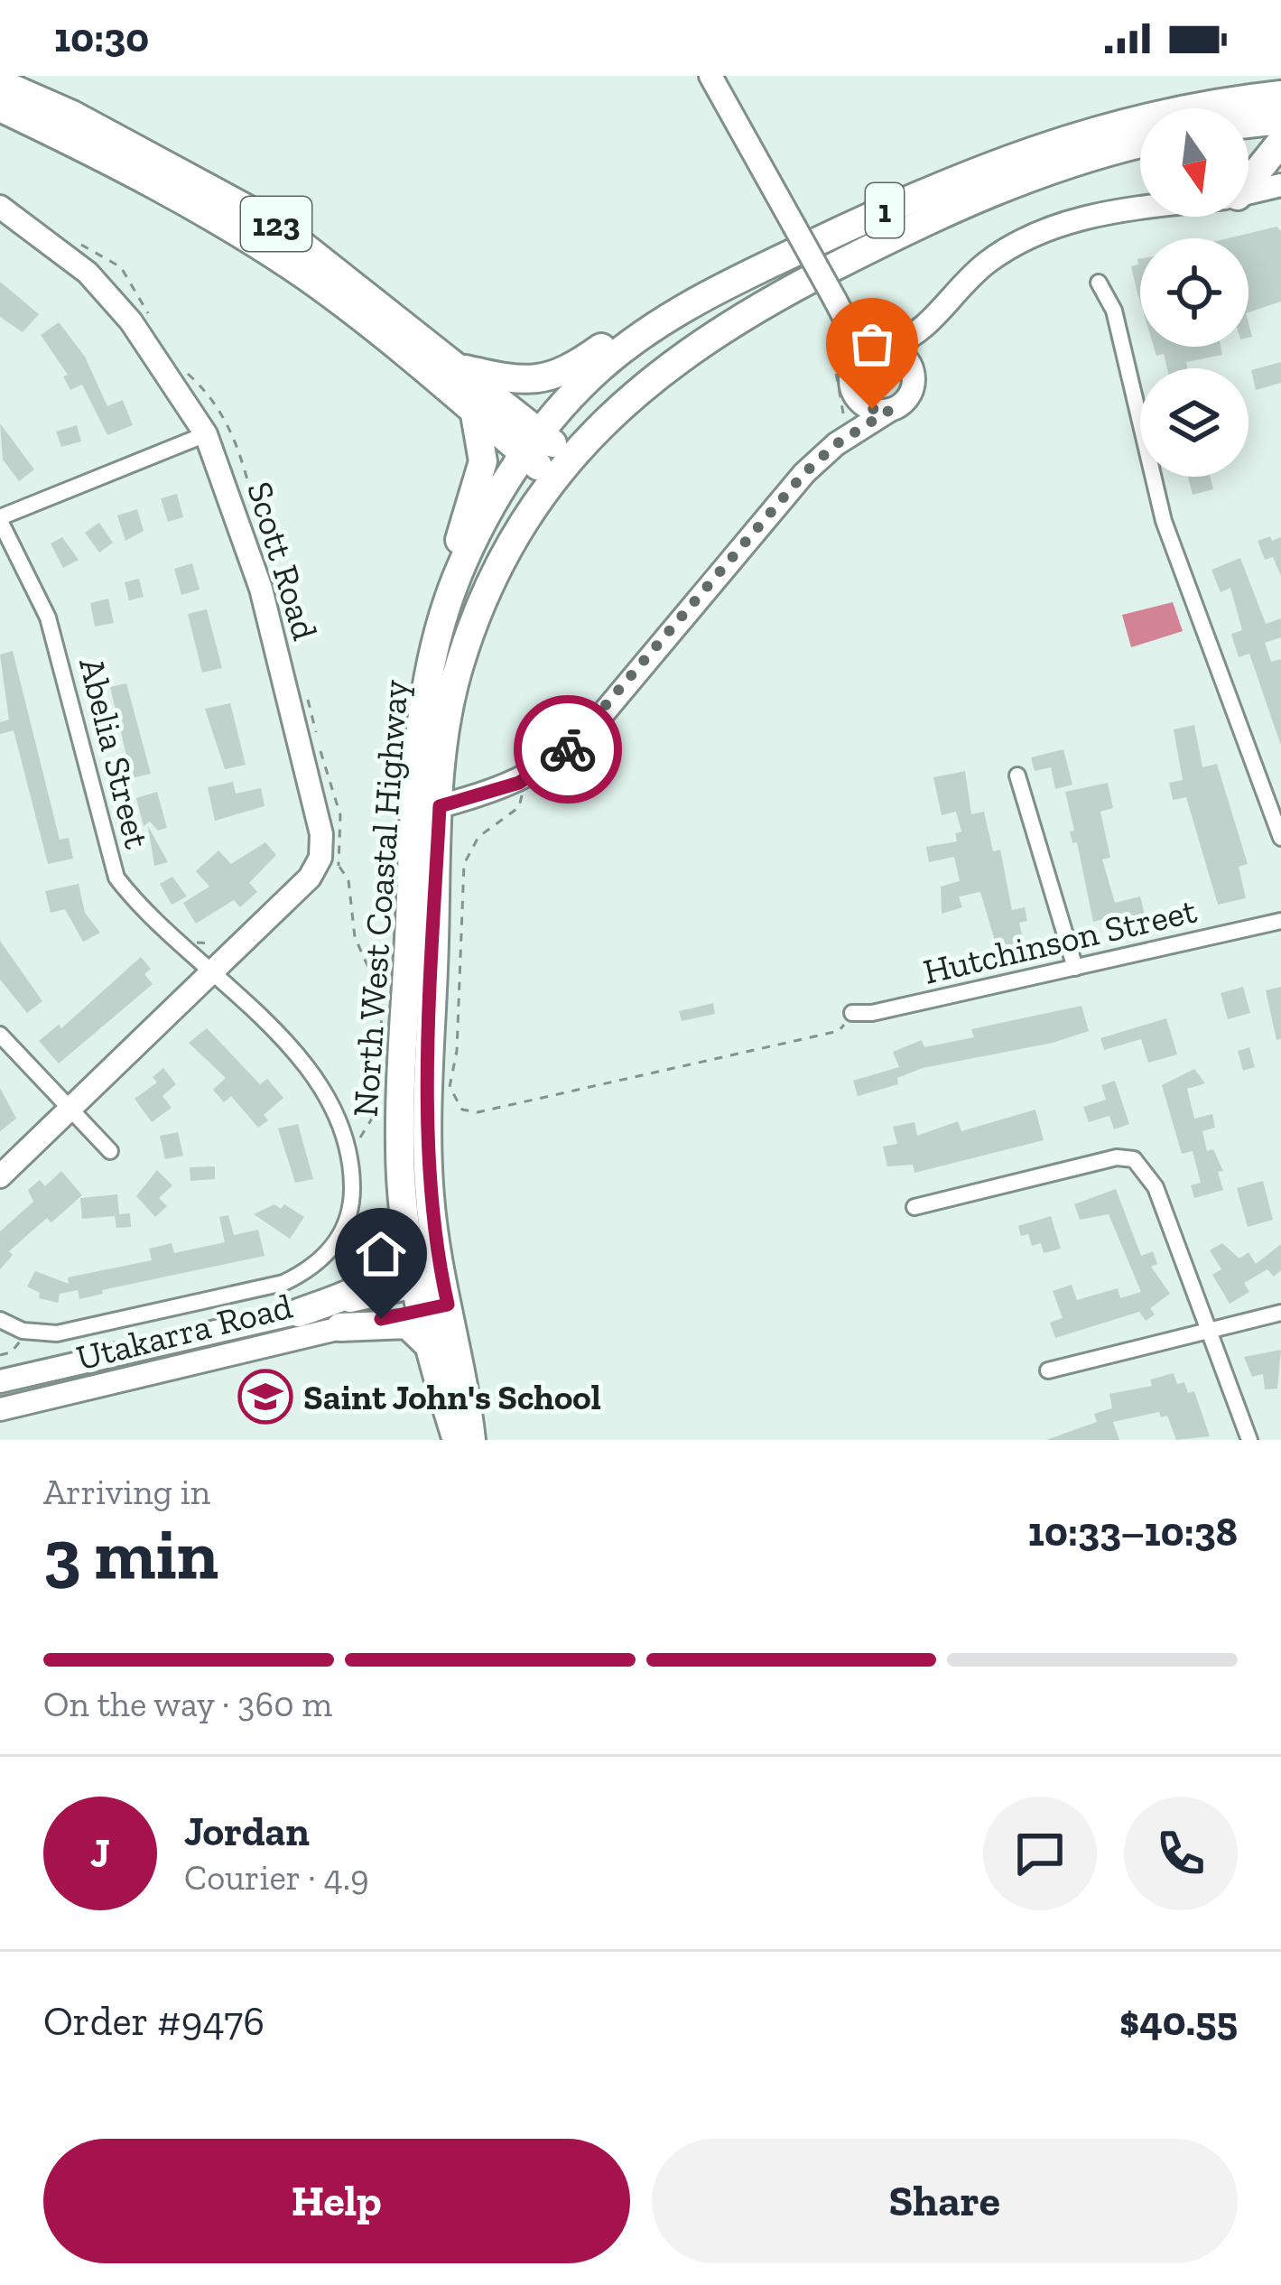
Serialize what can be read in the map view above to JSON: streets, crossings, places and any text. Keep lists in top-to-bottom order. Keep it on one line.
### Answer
{"streets":{"highway":["1","123","North West Coastal Highway"],"street":["Scott Road","Abelia Street","Hutchinson Street","Utakarra Road"]},"crossings":[["123","North West Coastal Highway"],["Scott Road","Abelia Street"],["North West Coastal Highway","Utakarra Road"]],"places":{"school or university":["Saint John's School"]},"north":"bottom","page":{"status":"10:30","heading":["3 min","Arriving in","10:33–10:38"],"panel":["Jordan","Courier · 4.9","Order #9476","$40.55"],"bar":"On the way · 360 m","round":"J","buttons":["Help","Share"]}}
